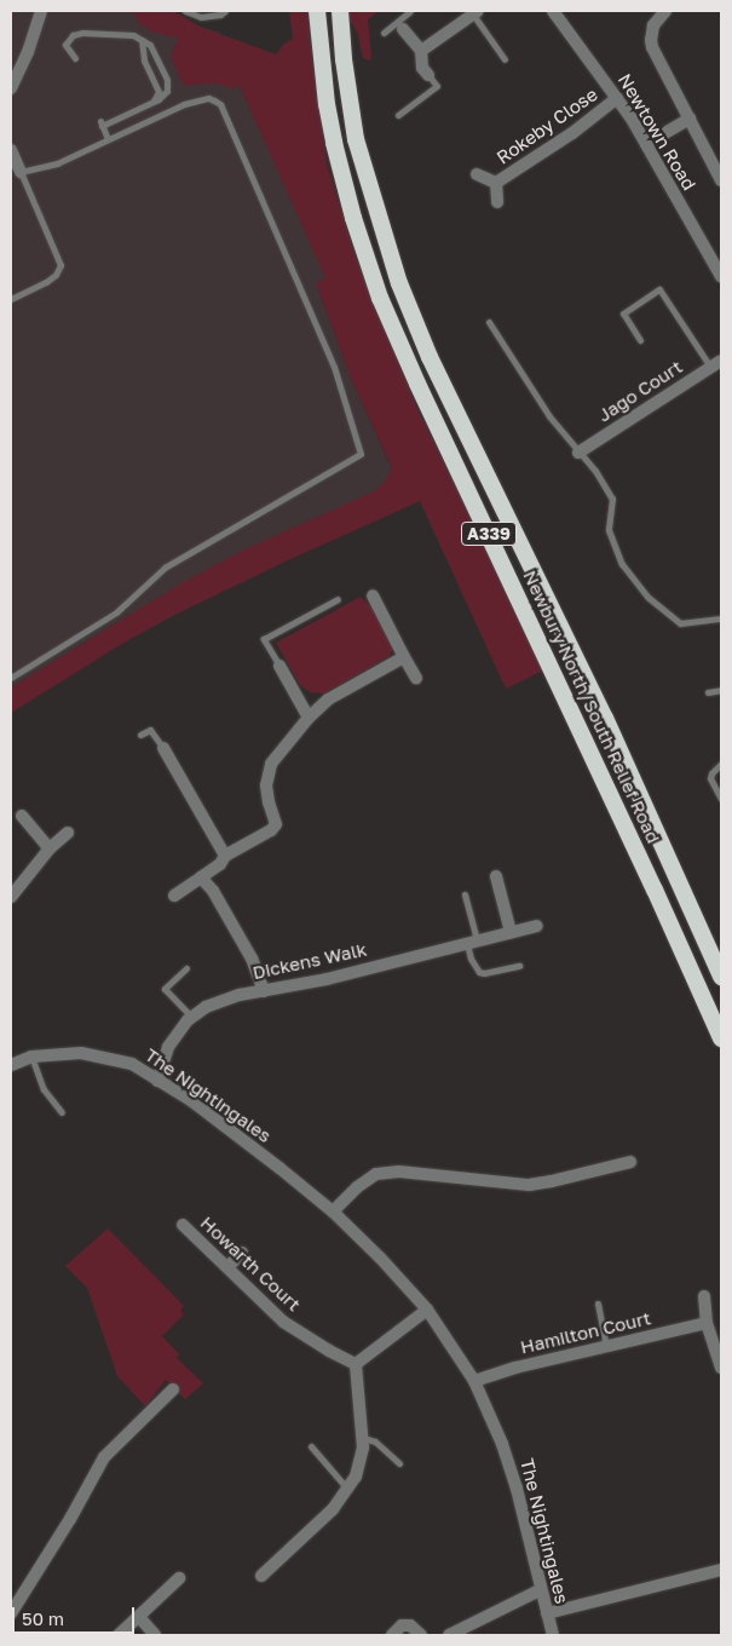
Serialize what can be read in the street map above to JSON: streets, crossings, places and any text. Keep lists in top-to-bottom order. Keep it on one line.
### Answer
{"streets":{"highway":["A339","Newbury North/South Relief Road"],"street":["Rokeby Close","Newtown Road","Jago Court","Dickens Walk","The Nightingales","Howarth Court","Hamilton Court"]},"crossings":[["Rokeby Close","Newtown Road"],["Dickens Walk","The Nightingales"],["The Nightingales","Hamilton Court"]],"scale_bar":"50 m"}
